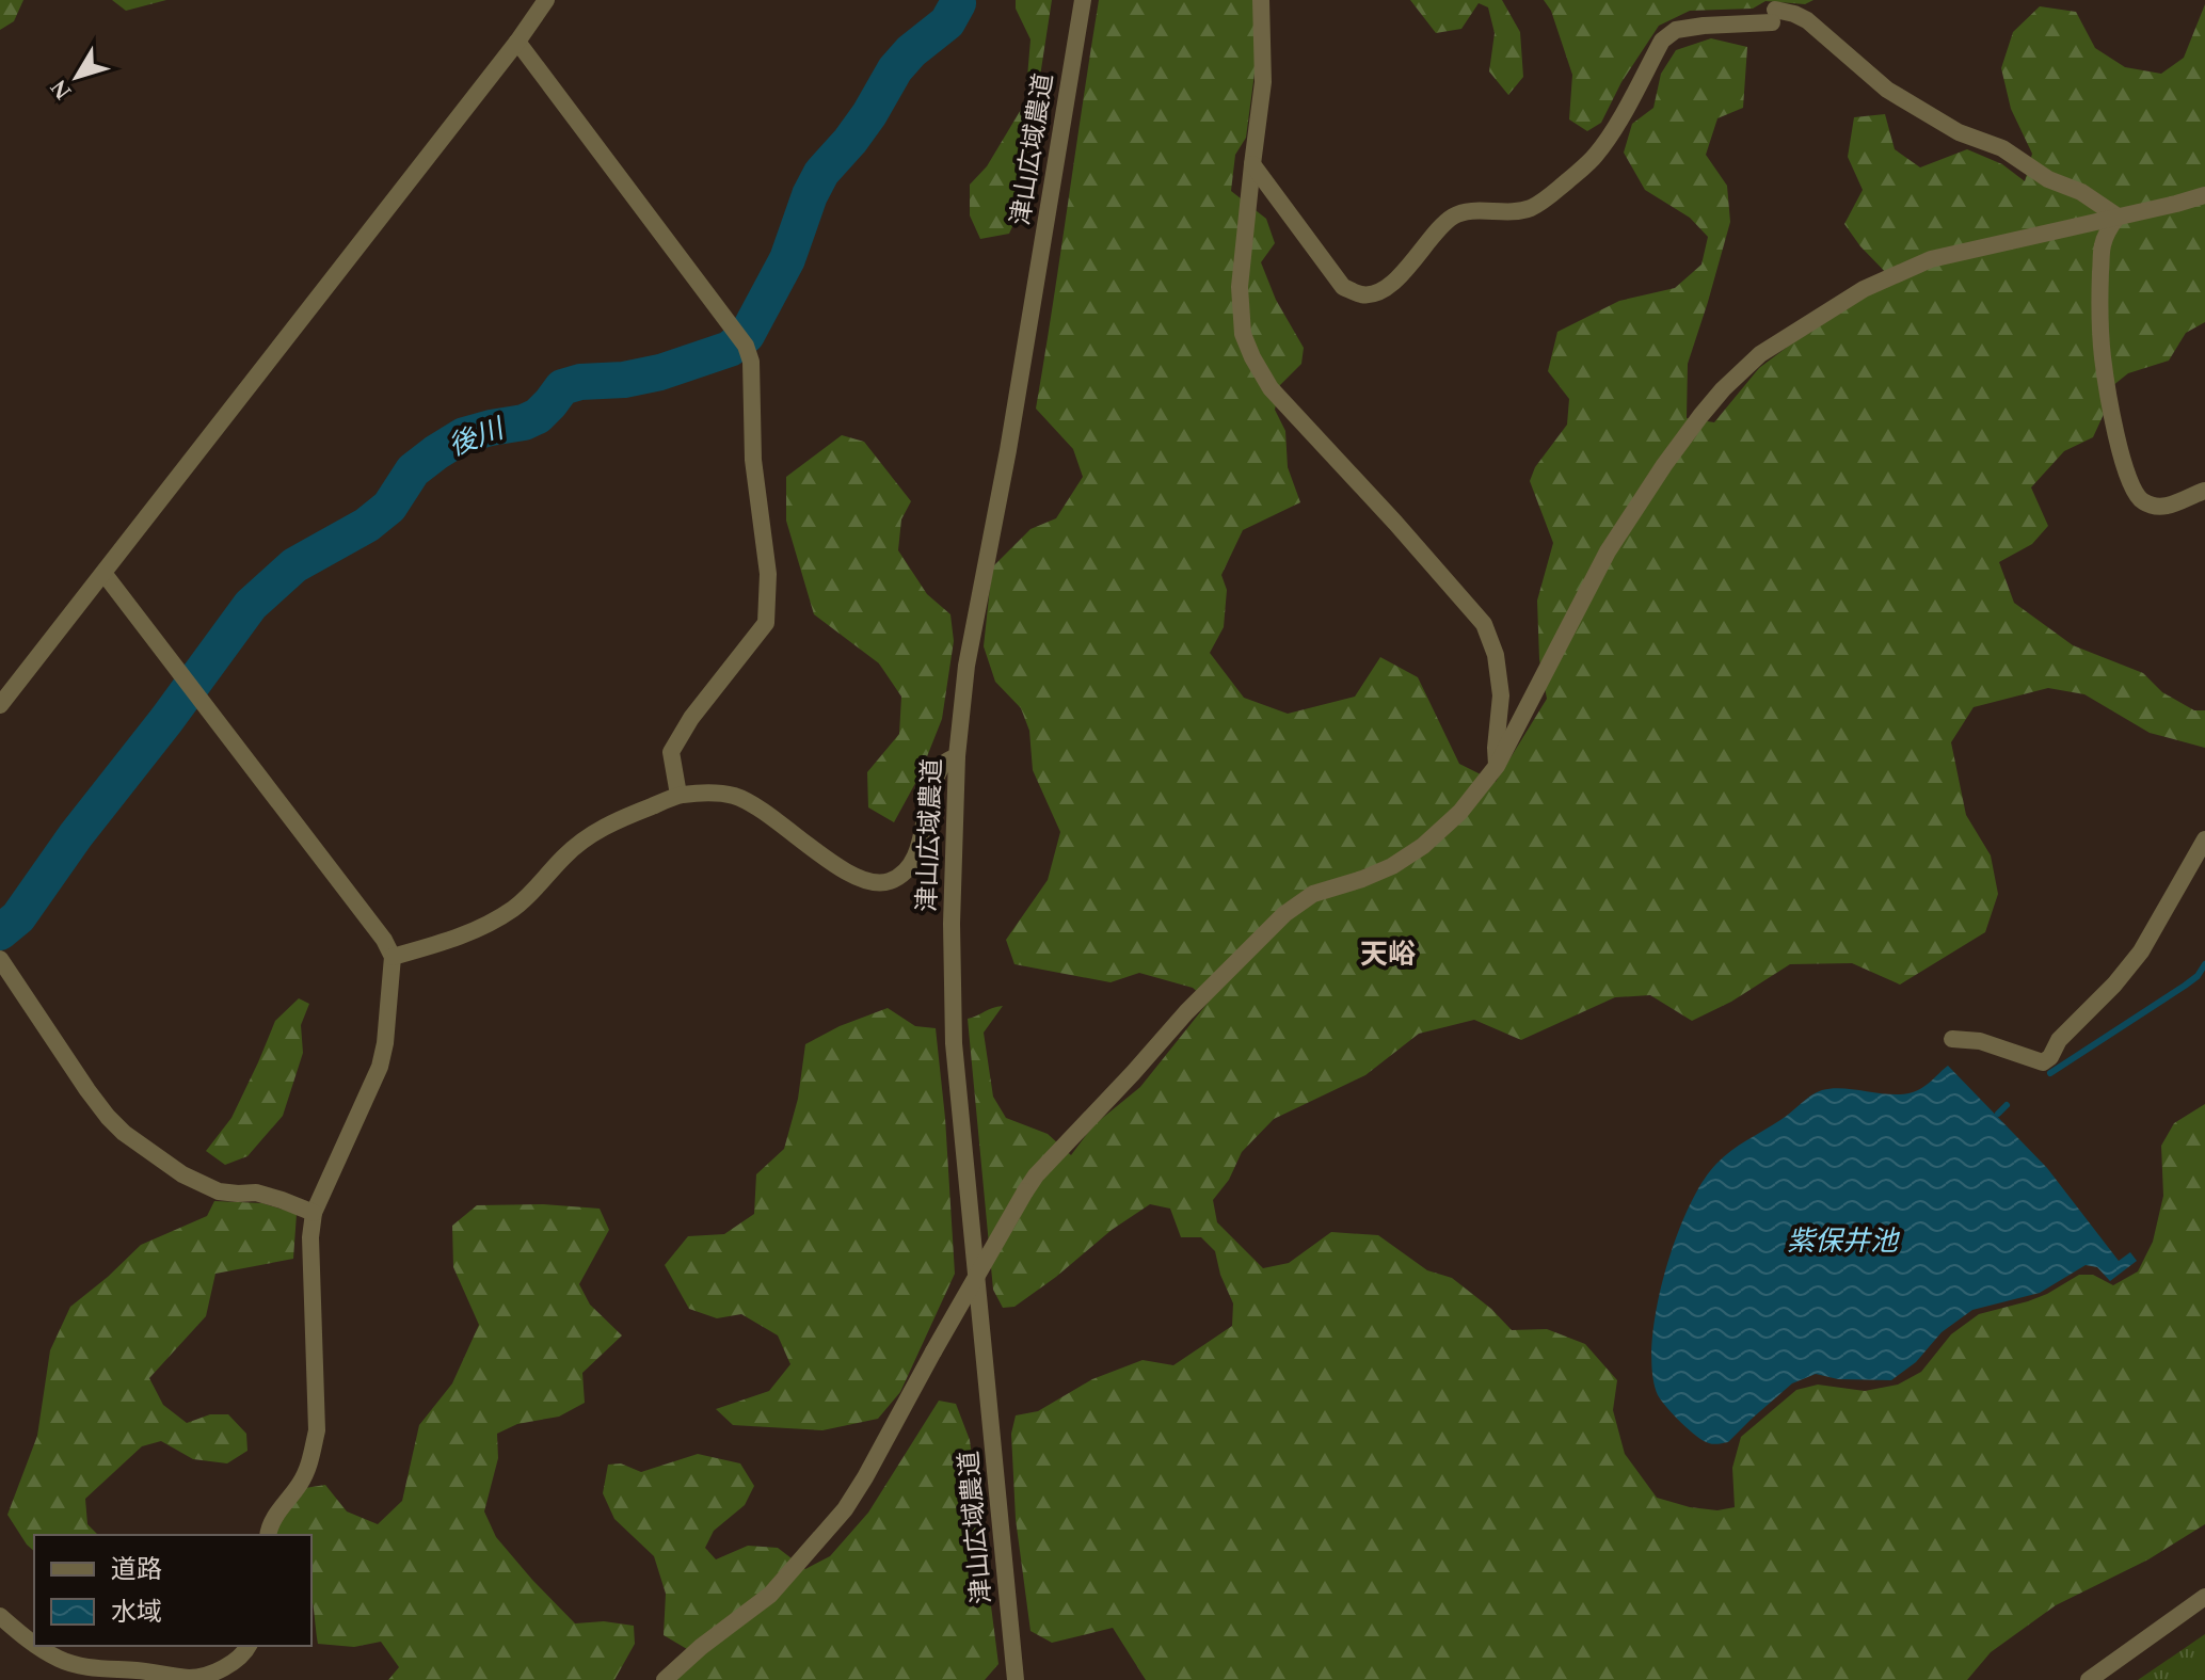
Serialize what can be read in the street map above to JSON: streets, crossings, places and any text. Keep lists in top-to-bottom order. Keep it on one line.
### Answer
{"streets":{"street":["津山広域農道"]},"districts":["天峪"],"water":["後川","紫保井池"],"legend":["道路","水域"],"north":"bottom left"}
